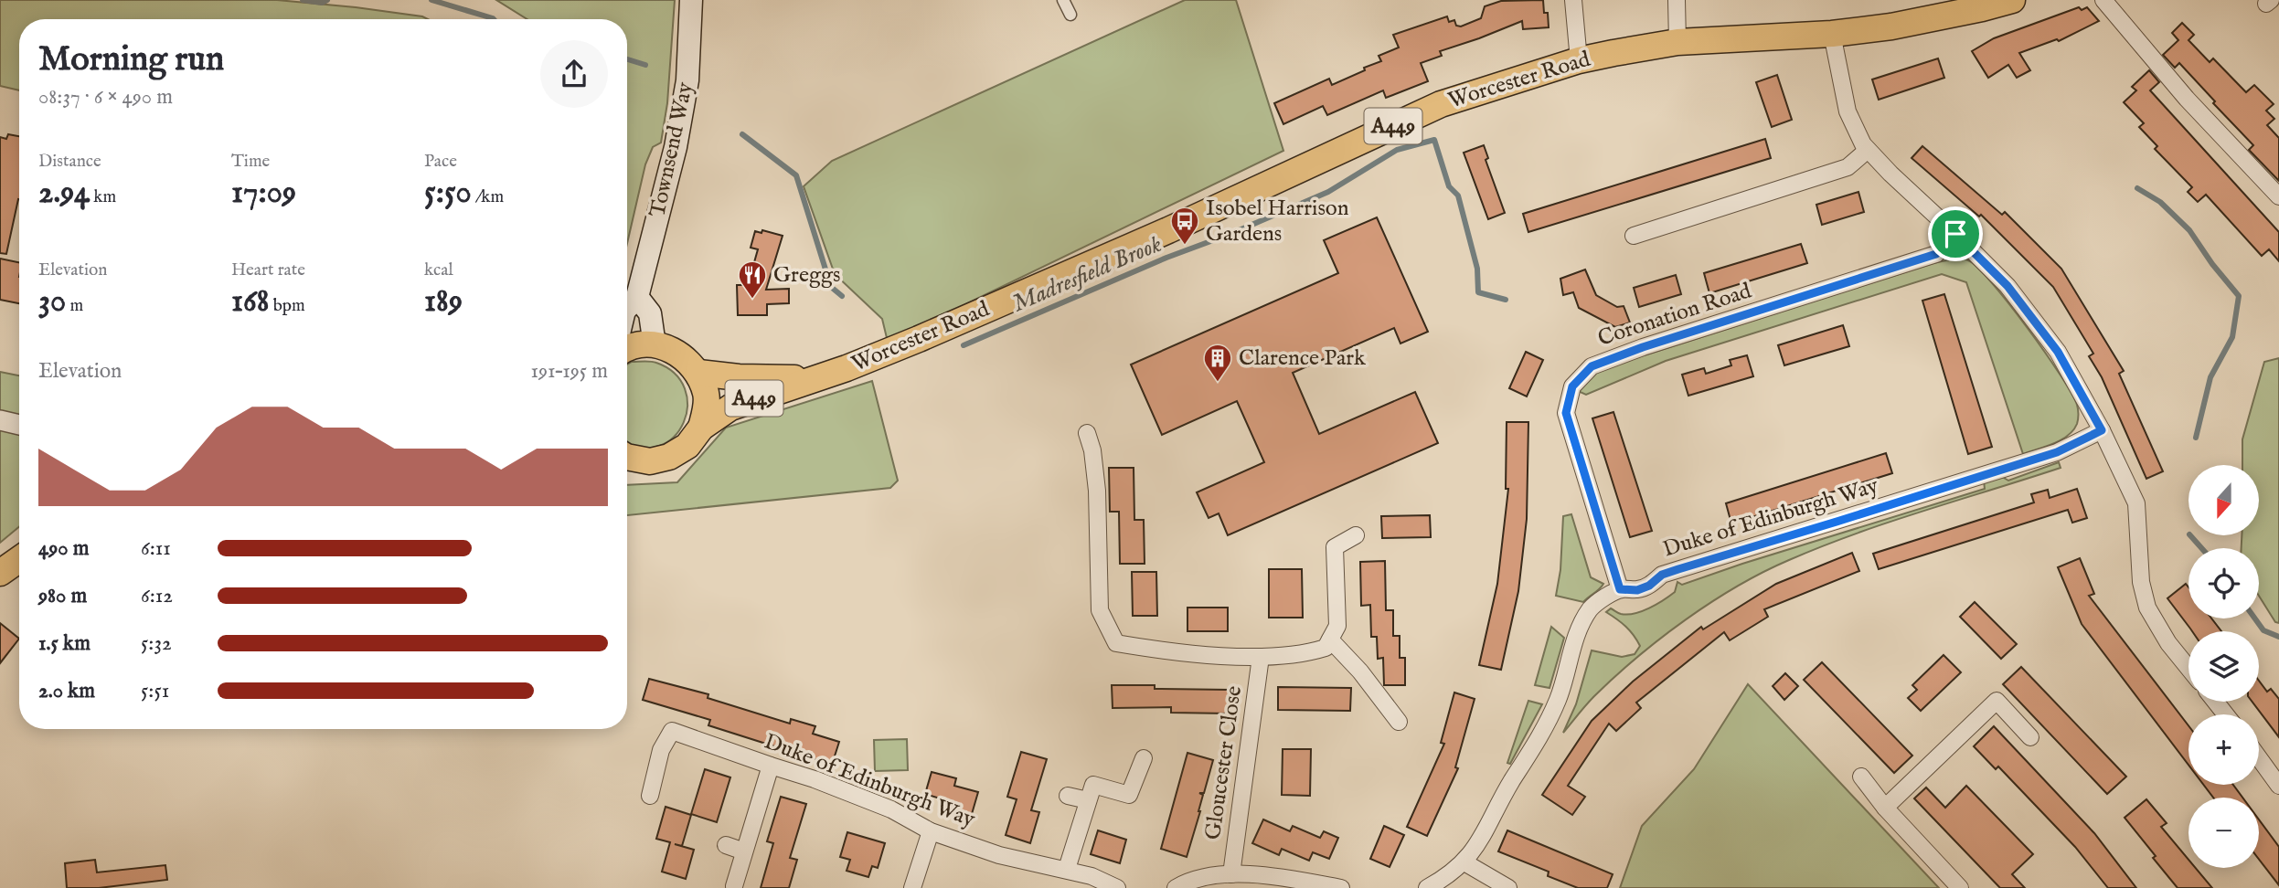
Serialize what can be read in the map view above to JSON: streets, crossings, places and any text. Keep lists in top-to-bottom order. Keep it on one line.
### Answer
{"streets":{"highway":["Worcester Road","A449"],"main road":["Townsend Way"],"street":["Coronation Road","Duke of Edinburgh Way","Gloucester Close"]},"crossings":[["Worcester Road","A449"],["Coronation Road","Duke of Edinburgh Way"]],"water":["Madresfield Brook"],"places":{"bus stop":["Isobel Harrison Gardens"],"restaurant":["Greggs"],"building":["Clarence Park"]},"north":"bottom","page":{"heading":["Morning run","08:37 · 6 × 490 m"],"stats":[["Distance","2.94 km"],["Time","17:09"],["Pace","5:50 /km"],["Elevation","30 m"],["Heart rate","168 bpm"],["kcal","189"]],"chart":["Elevation","191–195 m"],"map_buttons":["+","−"],"list":[{"name":"490 m","note":"6:11"},{"name":"980 m","note":"6:12"},{"name":"1.5 km","note":"5:32"},{"name":"2.0 km","note":"5:51"}]}}
